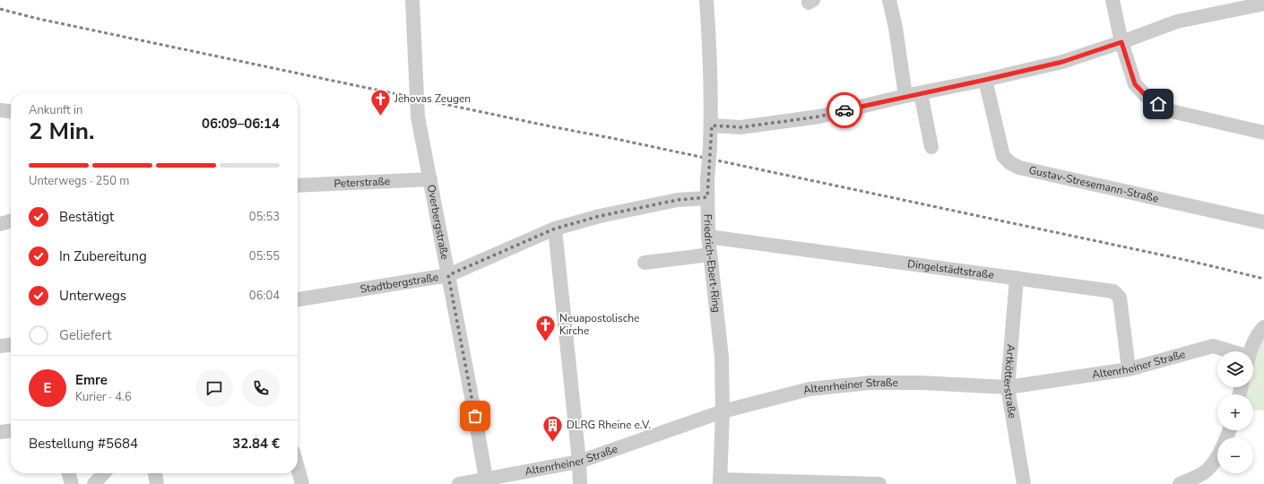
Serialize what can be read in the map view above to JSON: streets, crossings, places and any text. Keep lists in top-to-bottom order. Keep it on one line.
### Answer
{"streets":{"street":["Peterstraße","Gustav-Stresemann-Straße","Overbergstraße","Friedrich-Ebert-Ring","Dingelstädtstraße","Stadtbergstraße","Altenrheiner Straße","Artkötterstraße"]},"crossings":[["Peterstraße","Overbergstraße"],["Overbergstraße","Stadtbergstraße"],["Overbergstraße","Altenrheiner Straße"],["Friedrich-Ebert-Ring","Dingelstädtstraße"],["Friedrich-Ebert-Ring","Stadtbergstraße"],["Friedrich-Ebert-Ring","Altenrheiner Straße"],["Dingelstädtstraße","Altenrheiner Straße"],["Dingelstädtstraße","Artkötterstraße"],["Altenrheiner Straße","Artkötterstraße"]],"places":{"church":["Jehovas Zeugen","Neuapostolische Kirche"],"building":["DLRG Rheine e.V."]},"page":{"heading":["2 Min.","Ankunft in","06:09–06:14"],"panel":["Emre","Kurier · 4.6","Bestellung #5684","32.84 €"],"bar":"Unterwegs · 250 m","list":[["Bestätigt","05:53"],["In Zubereitung","05:55"],["Unterwegs","06:04"],"Geliefert"],"map_buttons":["+","−"],"round":"E"}}
